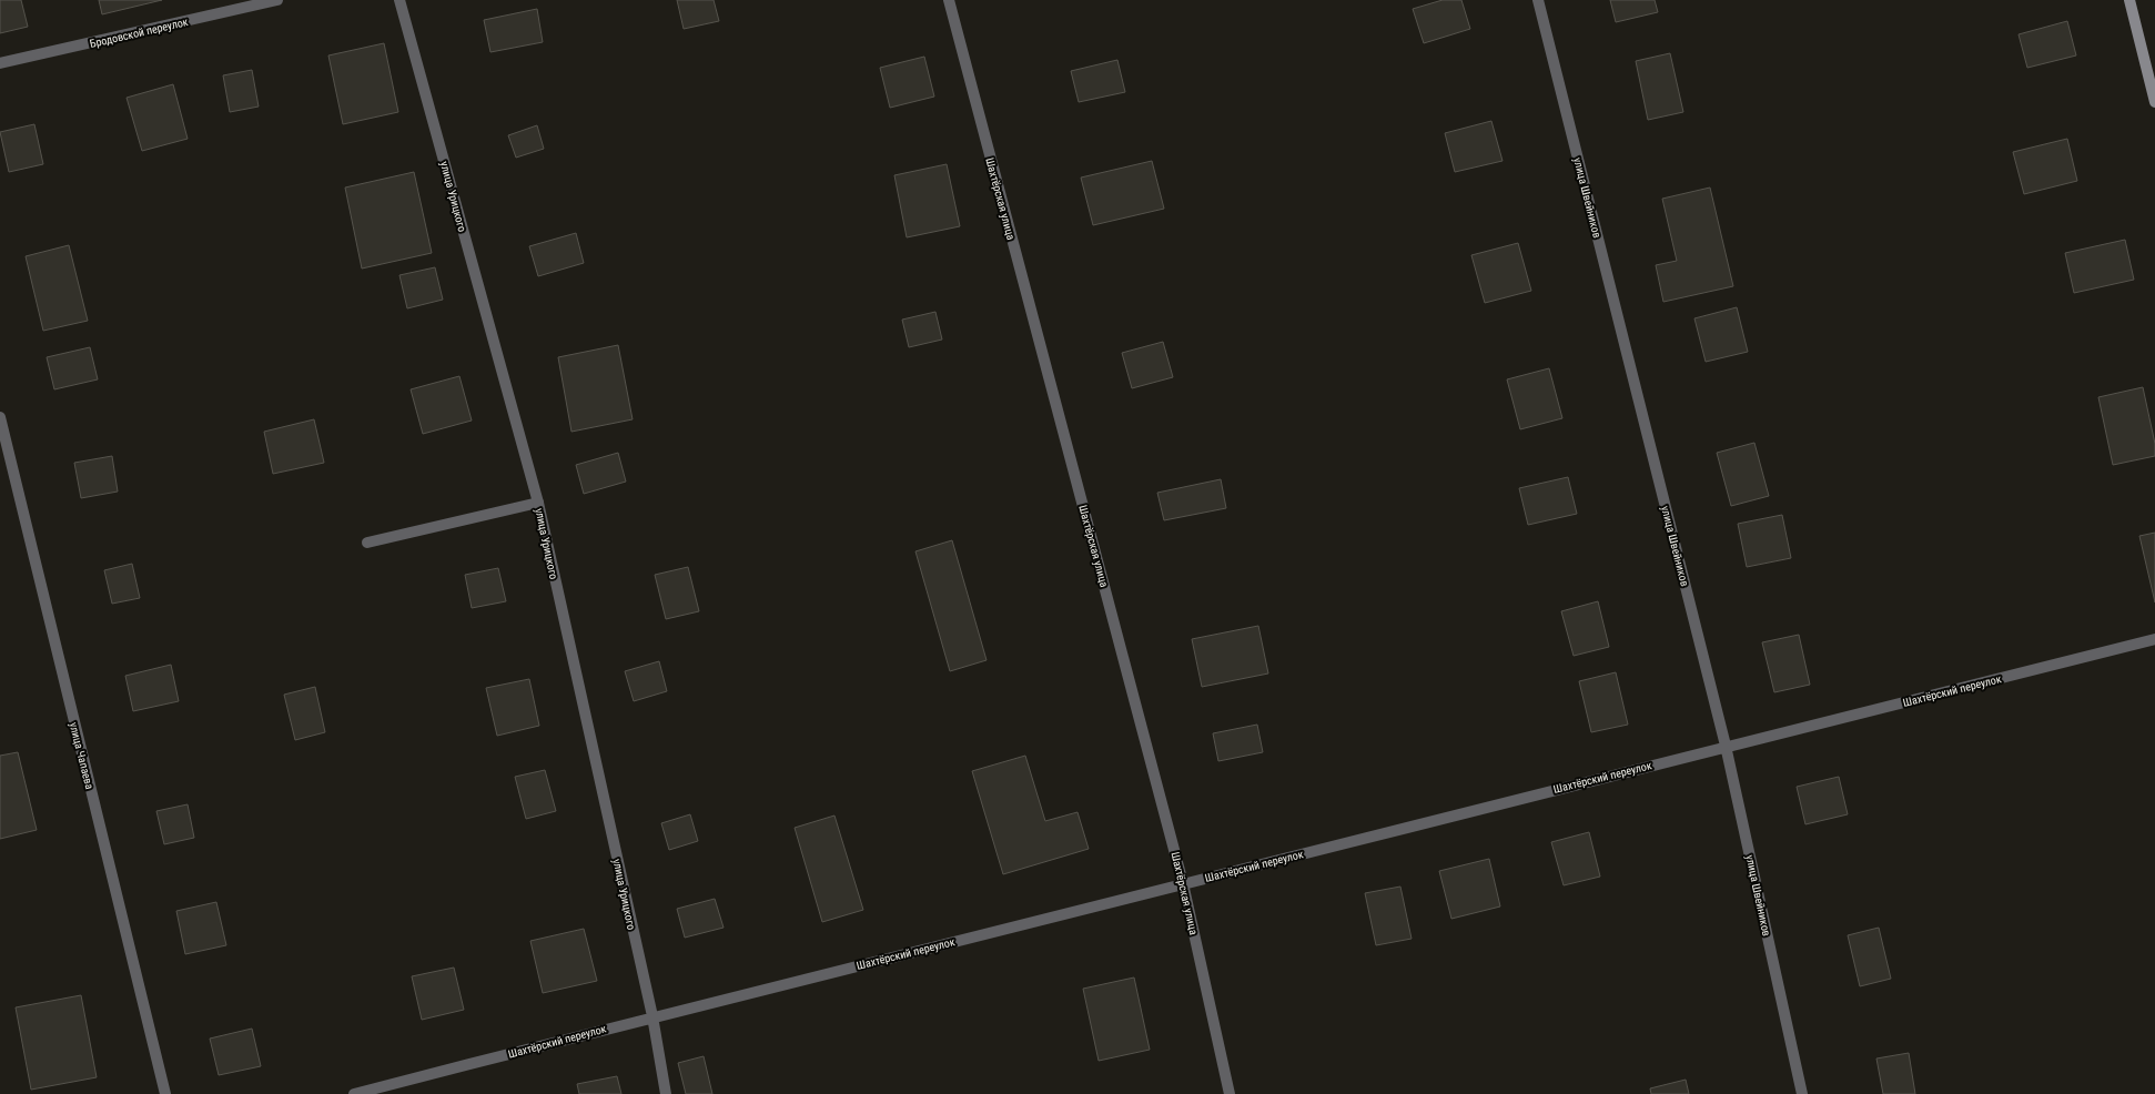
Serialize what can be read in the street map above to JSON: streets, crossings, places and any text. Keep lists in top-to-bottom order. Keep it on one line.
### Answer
{"streets":{"street":["Бродовской переулок","улица Урицкого","улица Швейников","Шахтёрская улица","Шахтёрский переулок","улица Чапаева"]},"crossings":[["улица Урицкого","Шахтёрский переулок"],["улица Швейников","Шахтёрский переулок"],["Шахтёрская улица","Шахтёрский переулок"]]}
